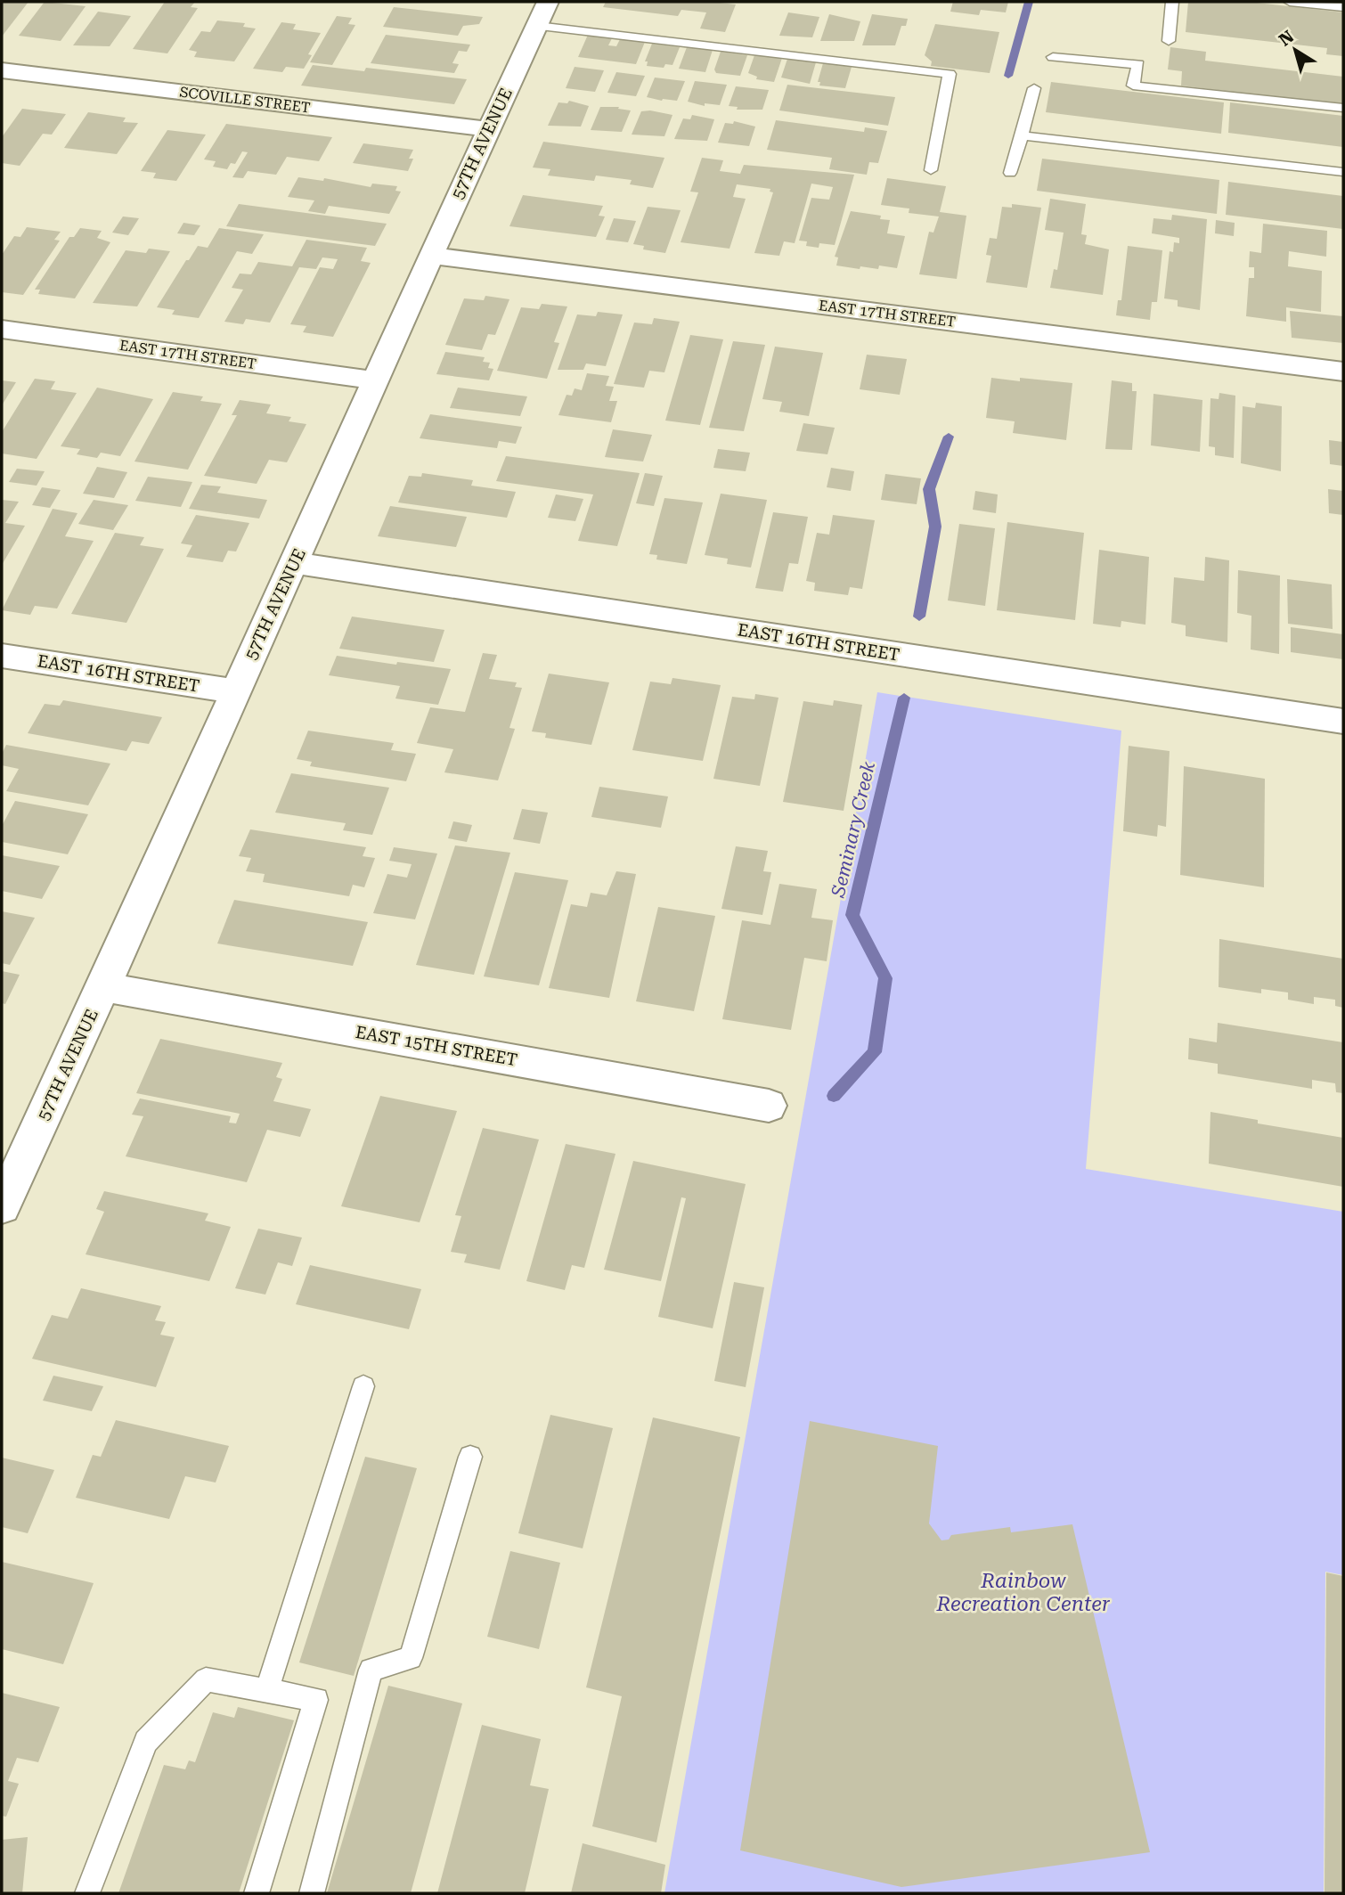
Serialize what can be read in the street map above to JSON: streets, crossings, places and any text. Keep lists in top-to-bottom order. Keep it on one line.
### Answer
{"streets":{"street":["SCOVILLE STREET","57TH AVENUE","EAST 17TH STREET","EAST 16TH STREET","EAST 15TH STREET"]},"crossings":[["SCOVILLE STREET","57TH AVENUE"],["57TH AVENUE","EAST 17TH STREET"],["57TH AVENUE","EAST 16TH STREET"],["57TH AVENUE","EAST 15TH STREET"]],"water":["Seminary Creek"],"parks":["Rainbow Recreation Center"],"north":"top left"}
